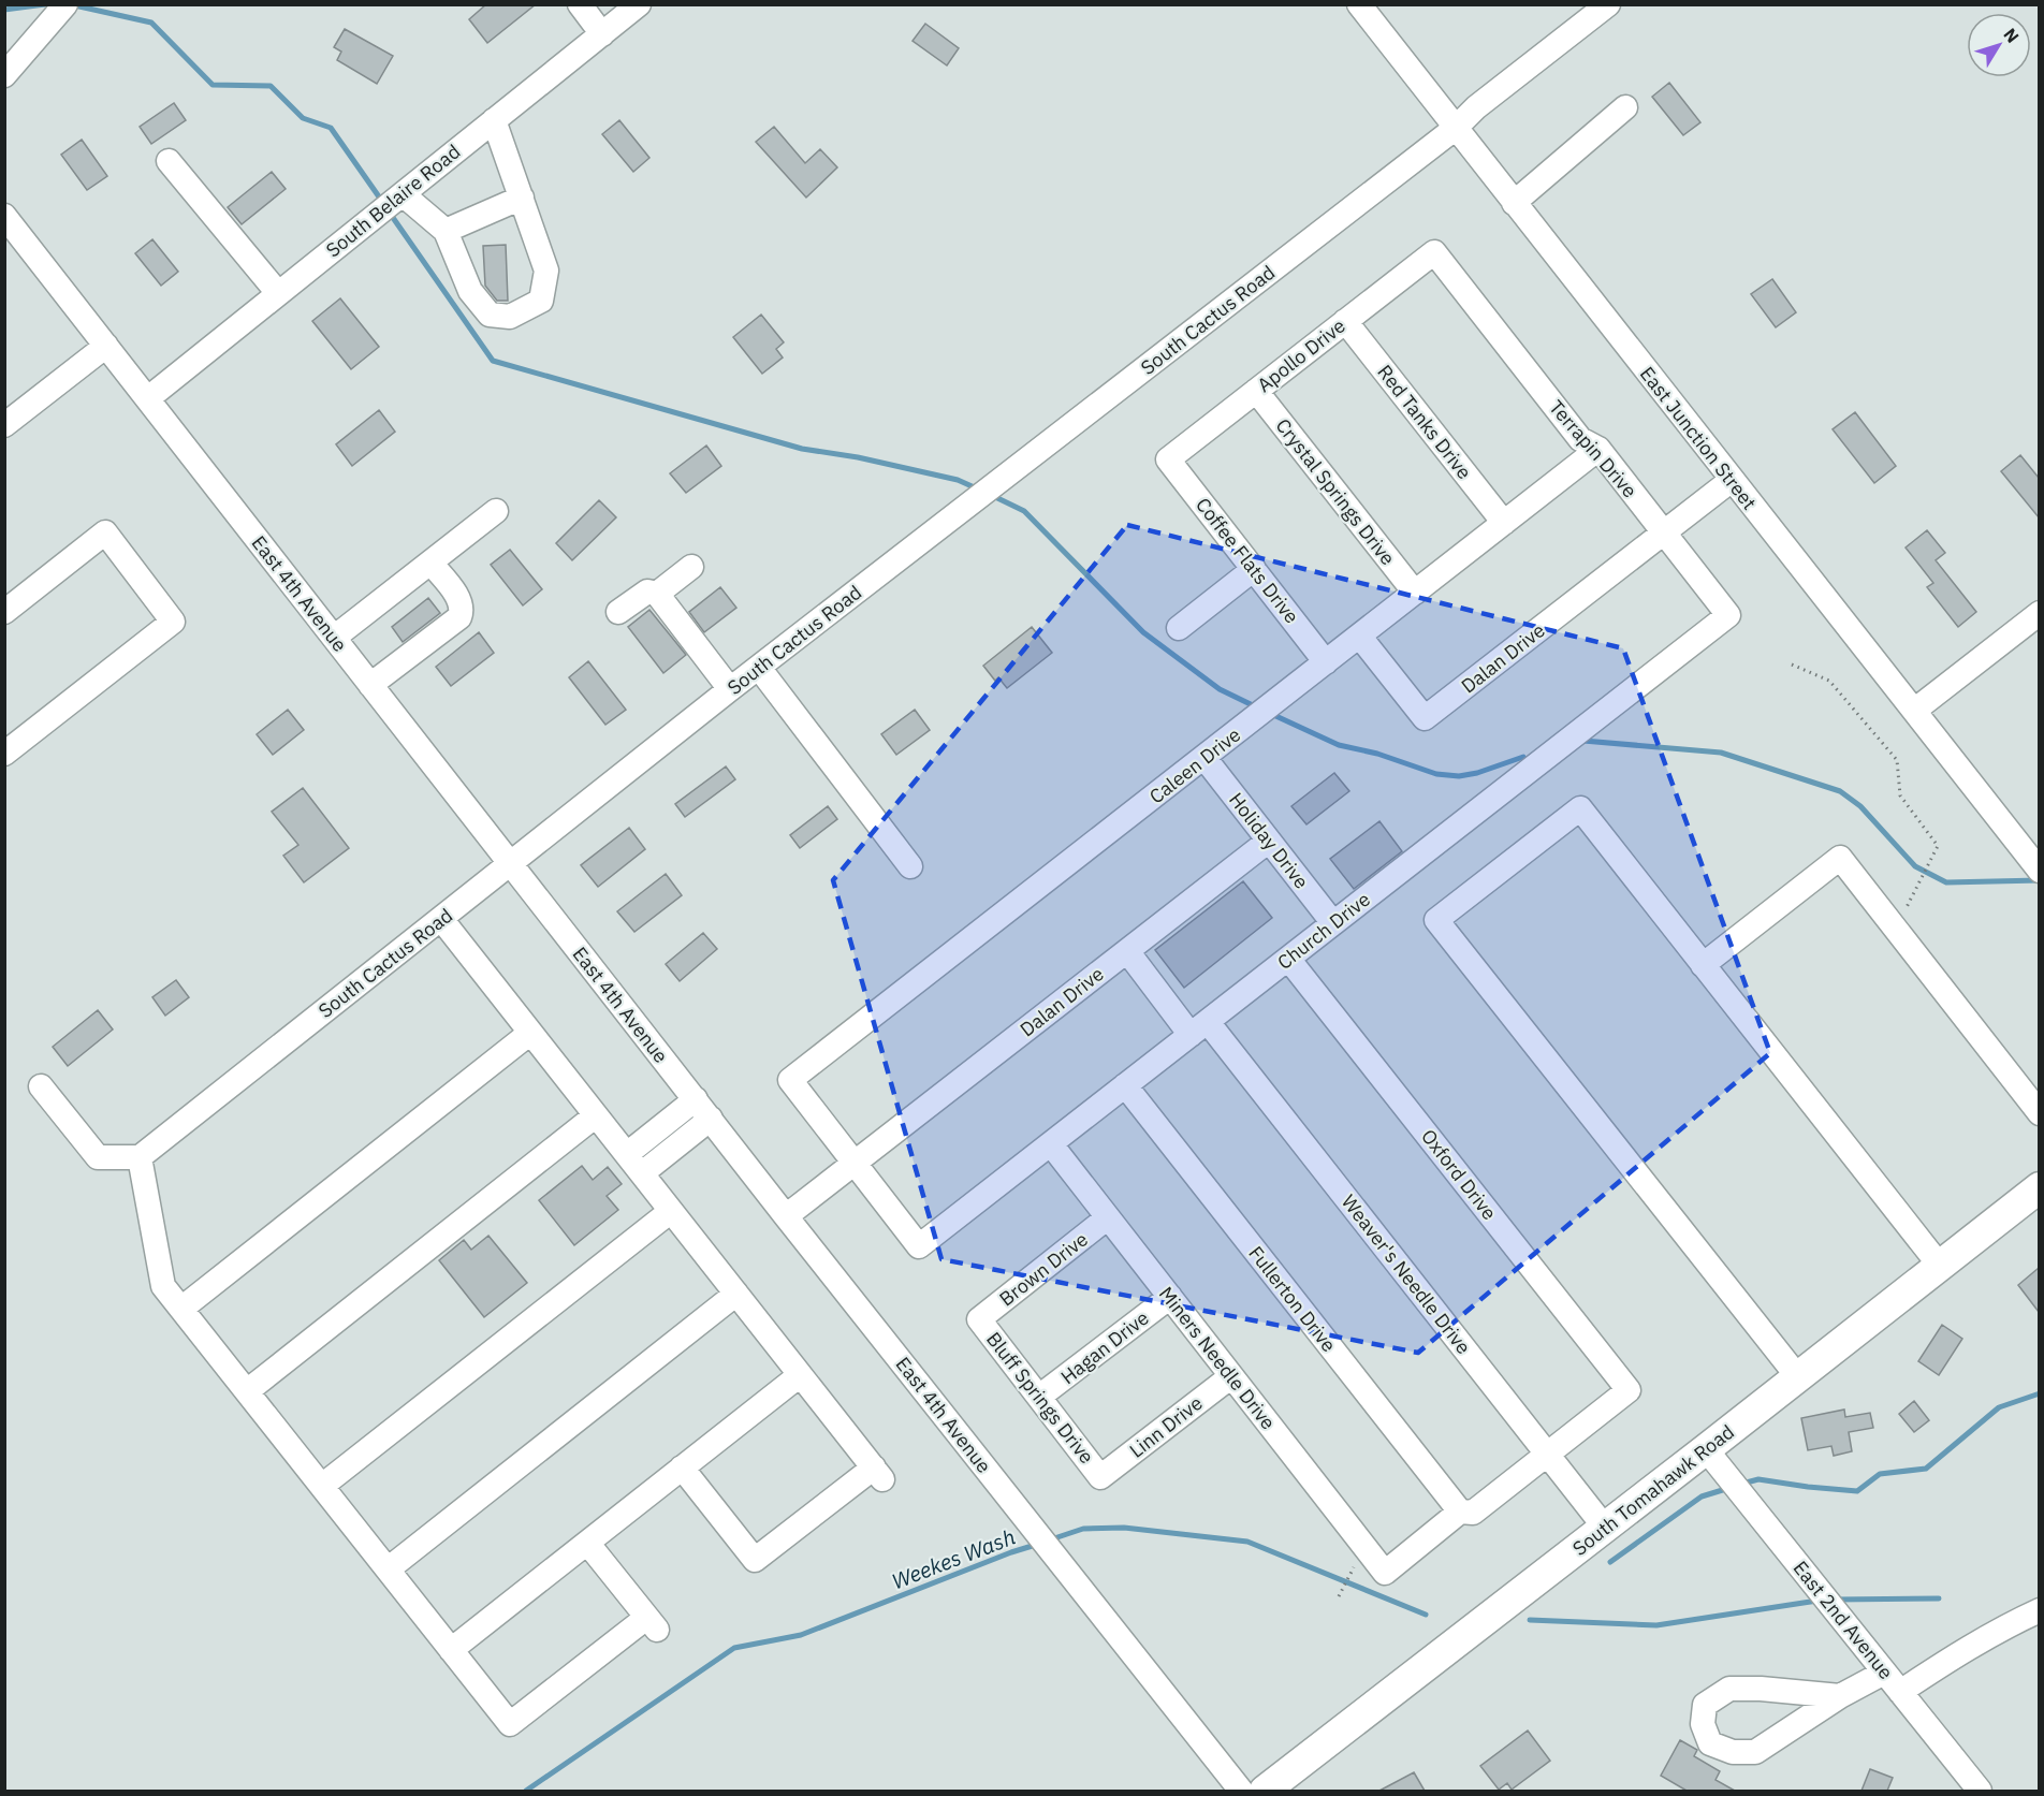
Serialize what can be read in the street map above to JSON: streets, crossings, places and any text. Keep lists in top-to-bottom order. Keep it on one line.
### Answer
{"streets":{"main road":["South Tomahawk Road"],"street":["South Belaire Road","South Cactus Road","Apollo Drive","Red Tanks Drive","East Junction Street","Terrapin Drive","Crystal Springs Drive","Coffee Flats Drive","East 4th Avenue","Dalan Drive","Caleen Drive","Holiday Drive","Church Drive","Oxford Drive","Brown Drive","Weaver's Needle Drive","Fullerton Drive","Hagan Drive","Miners Needle Drive","Bluff Springs Drive","Linn Drive","East 2nd Avenue"]},"crossings":[["South Belaire Road","East 4th Avenue"],["South Cactus Road","East Junction Street"],["South Cactus Road","East 4th Avenue"],["Apollo Drive","Red Tanks Drive"],["Apollo Drive","Terrapin Drive"],["Apollo Drive","Crystal Springs Drive"],["Apollo Drive","Coffee Flats Drive"],["Red Tanks Drive","Caleen Drive"],["Terrapin Drive","Dalan Drive"],["Terrapin Drive","Caleen Drive"],["Terrapin Drive","Church Drive"],["Crystal Springs Drive","Caleen Drive"],["Coffee Flats Drive","Caleen Drive"],["East 4th Avenue","Dalan Drive"],["Dalan Drive","Caleen Drive"],["Dalan Drive","Holiday Drive"],["Dalan Drive","Church Drive"],["Dalan Drive","Weaver's Needle Drive"],["Caleen Drive","Holiday Drive"],["Caleen Drive","Church Drive"],["Holiday Drive","Church Drive"],["Church Drive","Oxford Drive"],["Church Drive","Weaver's Needle Drive"],["Church Drive","Fullerton Drive"],["Church Drive","Miners Needle Drive"],["Oxford Drive","Weaver's Needle Drive"],["Brown Drive","Miners Needle Drive"],["Brown Drive","Bluff Springs Drive"],["Weaver's Needle Drive","South Tomahawk Road"],["Fullerton Drive","Miners Needle Drive"],["Hagan Drive","Miners Needle Drive"],["Hagan Drive","Bluff Springs Drive"],["Miners Needle Drive","Linn Drive"],["Bluff Springs Drive","Linn Drive"],["South Tomahawk Road","East 2nd Avenue"]],"water":["Weekes Wash"],"north":"top right"}
